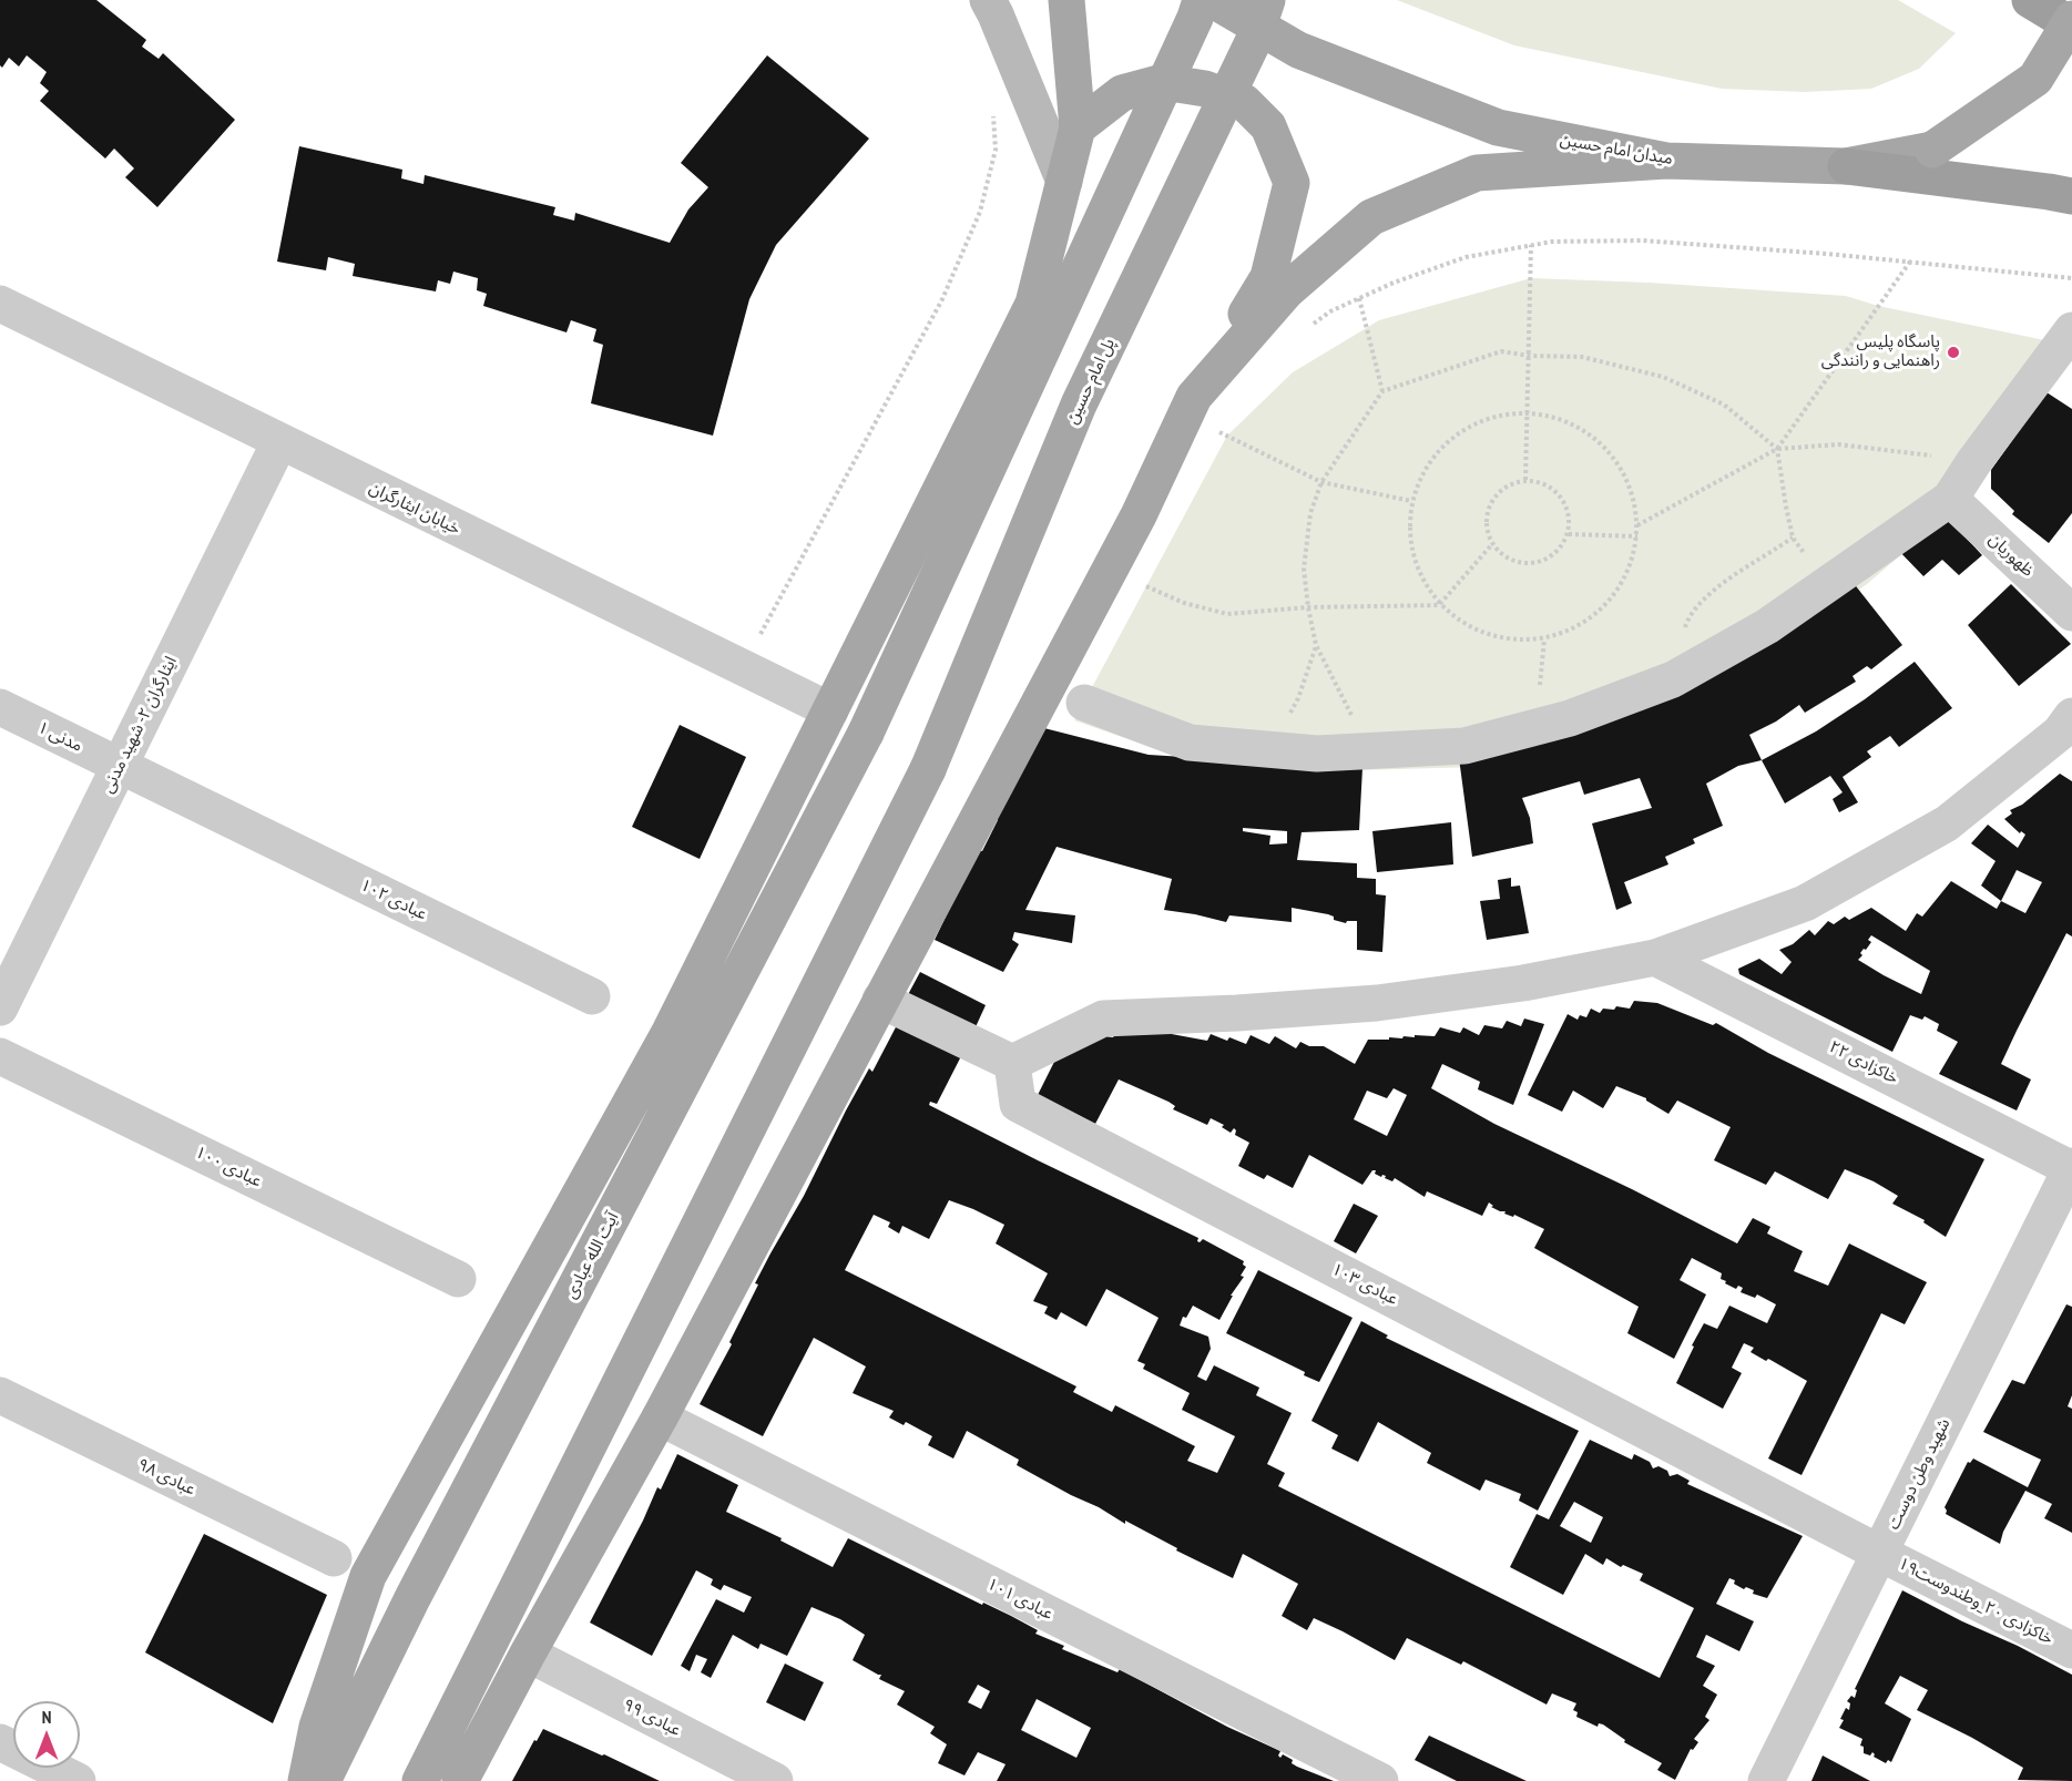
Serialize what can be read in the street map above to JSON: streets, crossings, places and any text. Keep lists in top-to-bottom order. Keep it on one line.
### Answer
{"streets":{"main road":["میدان امام حسین","پل امام حسین","آیت الله عبادی"],"street":["خیابان ایثارگران","ظهوریان","ایثارگران ۲- شهید مدنی","مدنی ۱","عبادی ۱۰۲","خاکزادی ۲۲","عبادی ۱۰۰","عبادی ۱۰۳","شهید وطن دوست","عبادی ۹۸","عبادی ۱۰۱","خاکزادی ۲۰_وطندوست۱۹","عبادی ۹۹"]},"crossings":[["خیابان ایثارگران","ایثارگران ۲- شهید مدنی"],["ایثارگران ۲- شهید مدنی","مدنی ۱"],["ایثارگران ۲- شهید مدنی","عبادی ۱۰۲"],["مدنی ۱","عبادی ۱۰۲"],["خاکزادی ۲۲","شهید وطن دوست"],["عبادی ۱۰۳","شهید وطن دوست"],["عبادی ۱۰۳","خاکزادی ۲۰_وطندوست۱۹"],["شهید وطن دوست","خاکزادی ۲۰_وطندوست۱۹"]],"places":["پاسگاه پلیس راهنمایی و رانندگی"],"north":"top"}
